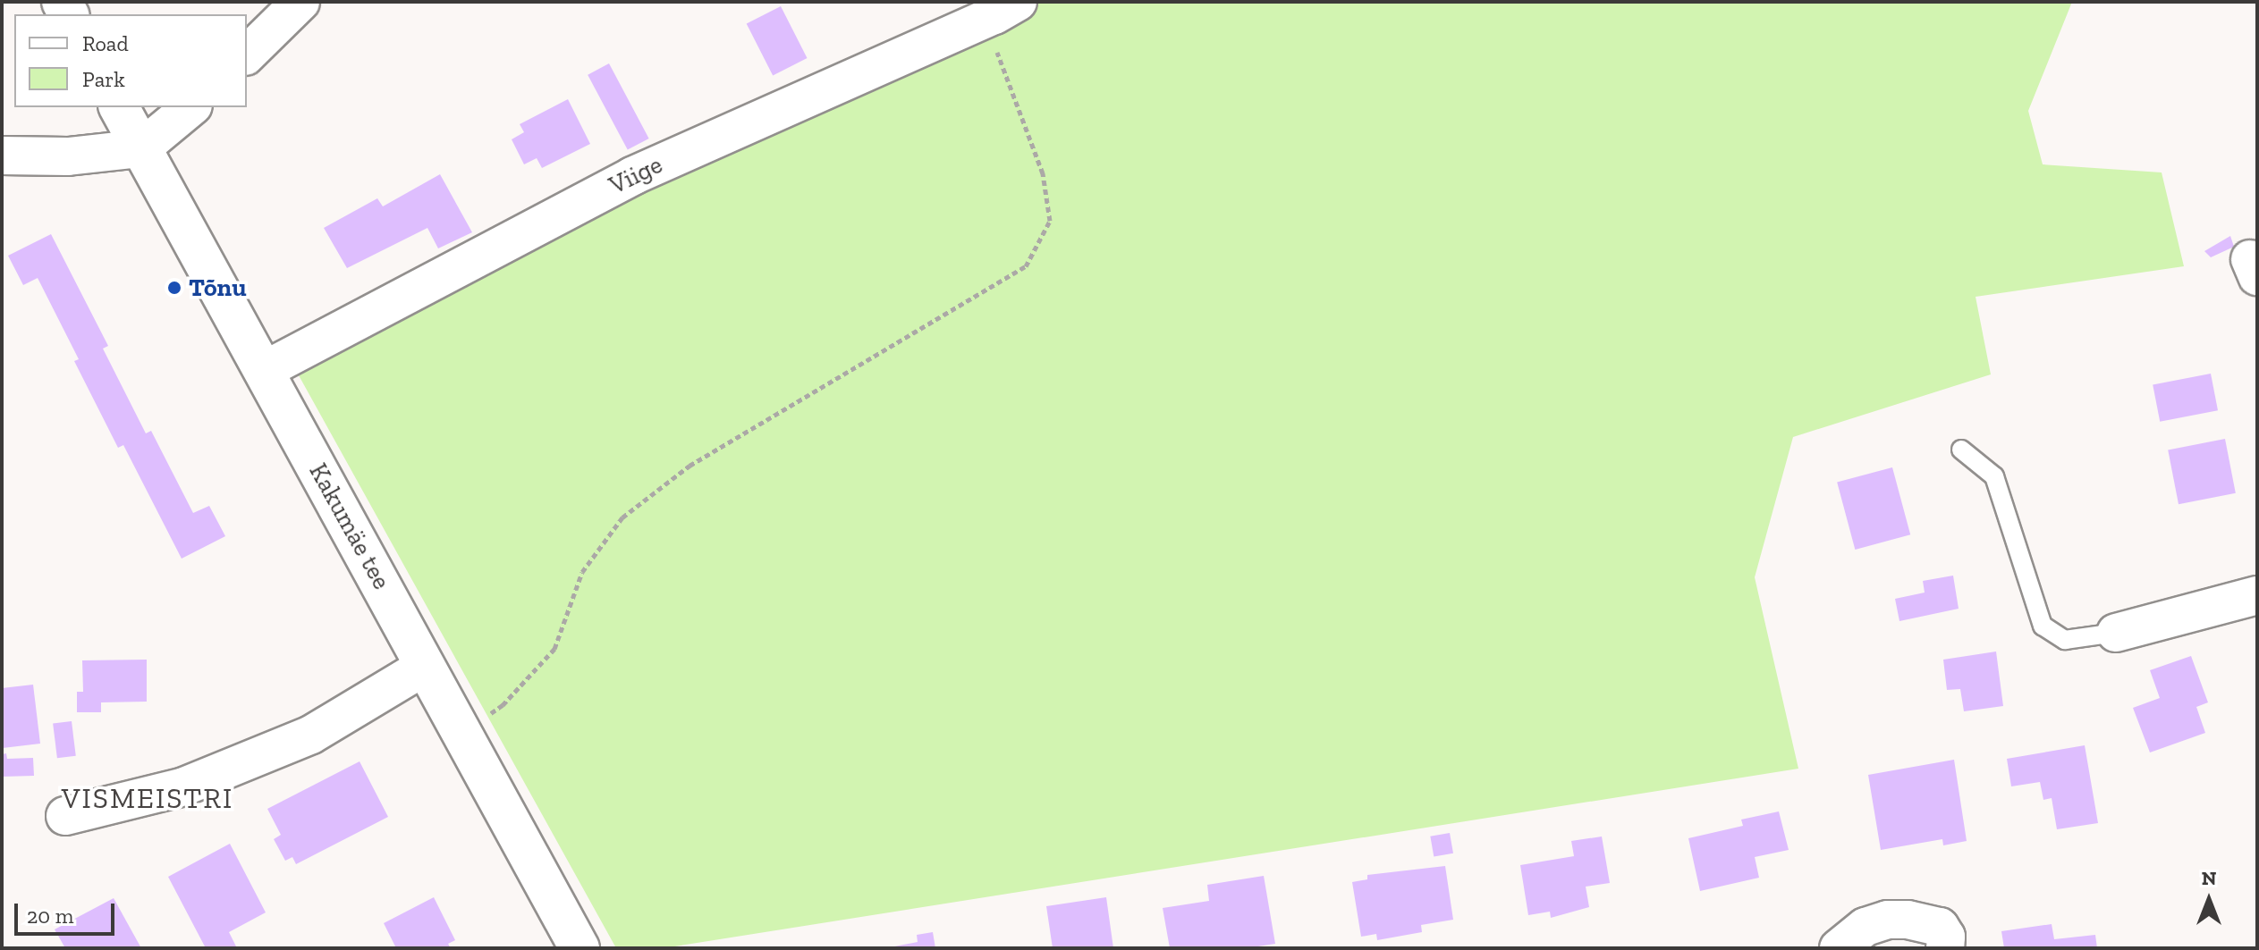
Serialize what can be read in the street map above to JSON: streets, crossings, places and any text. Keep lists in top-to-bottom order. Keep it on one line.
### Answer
{"streets":{"street":["Viige","Kakumäe tee"]},"crossings":[["Viige","Kakumäe tee"]],"districts":["VISMEISTRI"],"places":["Tõnu"],"legend":["Road","Park"],"scale_bar":"20 m","north":"top"}
